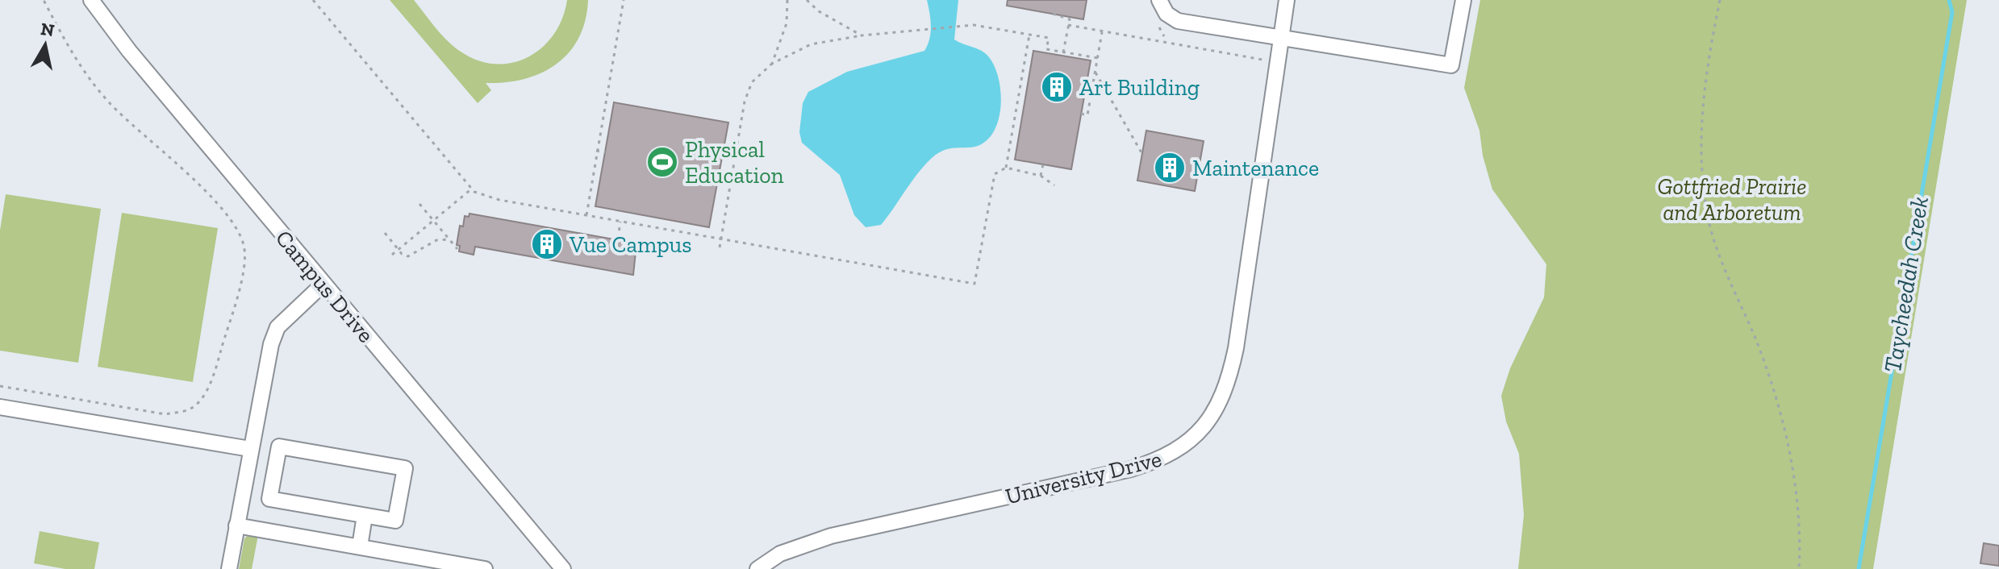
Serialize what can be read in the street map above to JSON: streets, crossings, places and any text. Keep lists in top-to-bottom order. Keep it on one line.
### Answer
{"streets":{"street":["Campus Drive","University Drive"]},"water":["Taycheedah Creek"],"parks":["Gottfried Prairie and Arboretum"],"places":{"building":["Art Building","Maintenance","Vue Campus"],"sports":["Physical Education"]},"north":"top"}
